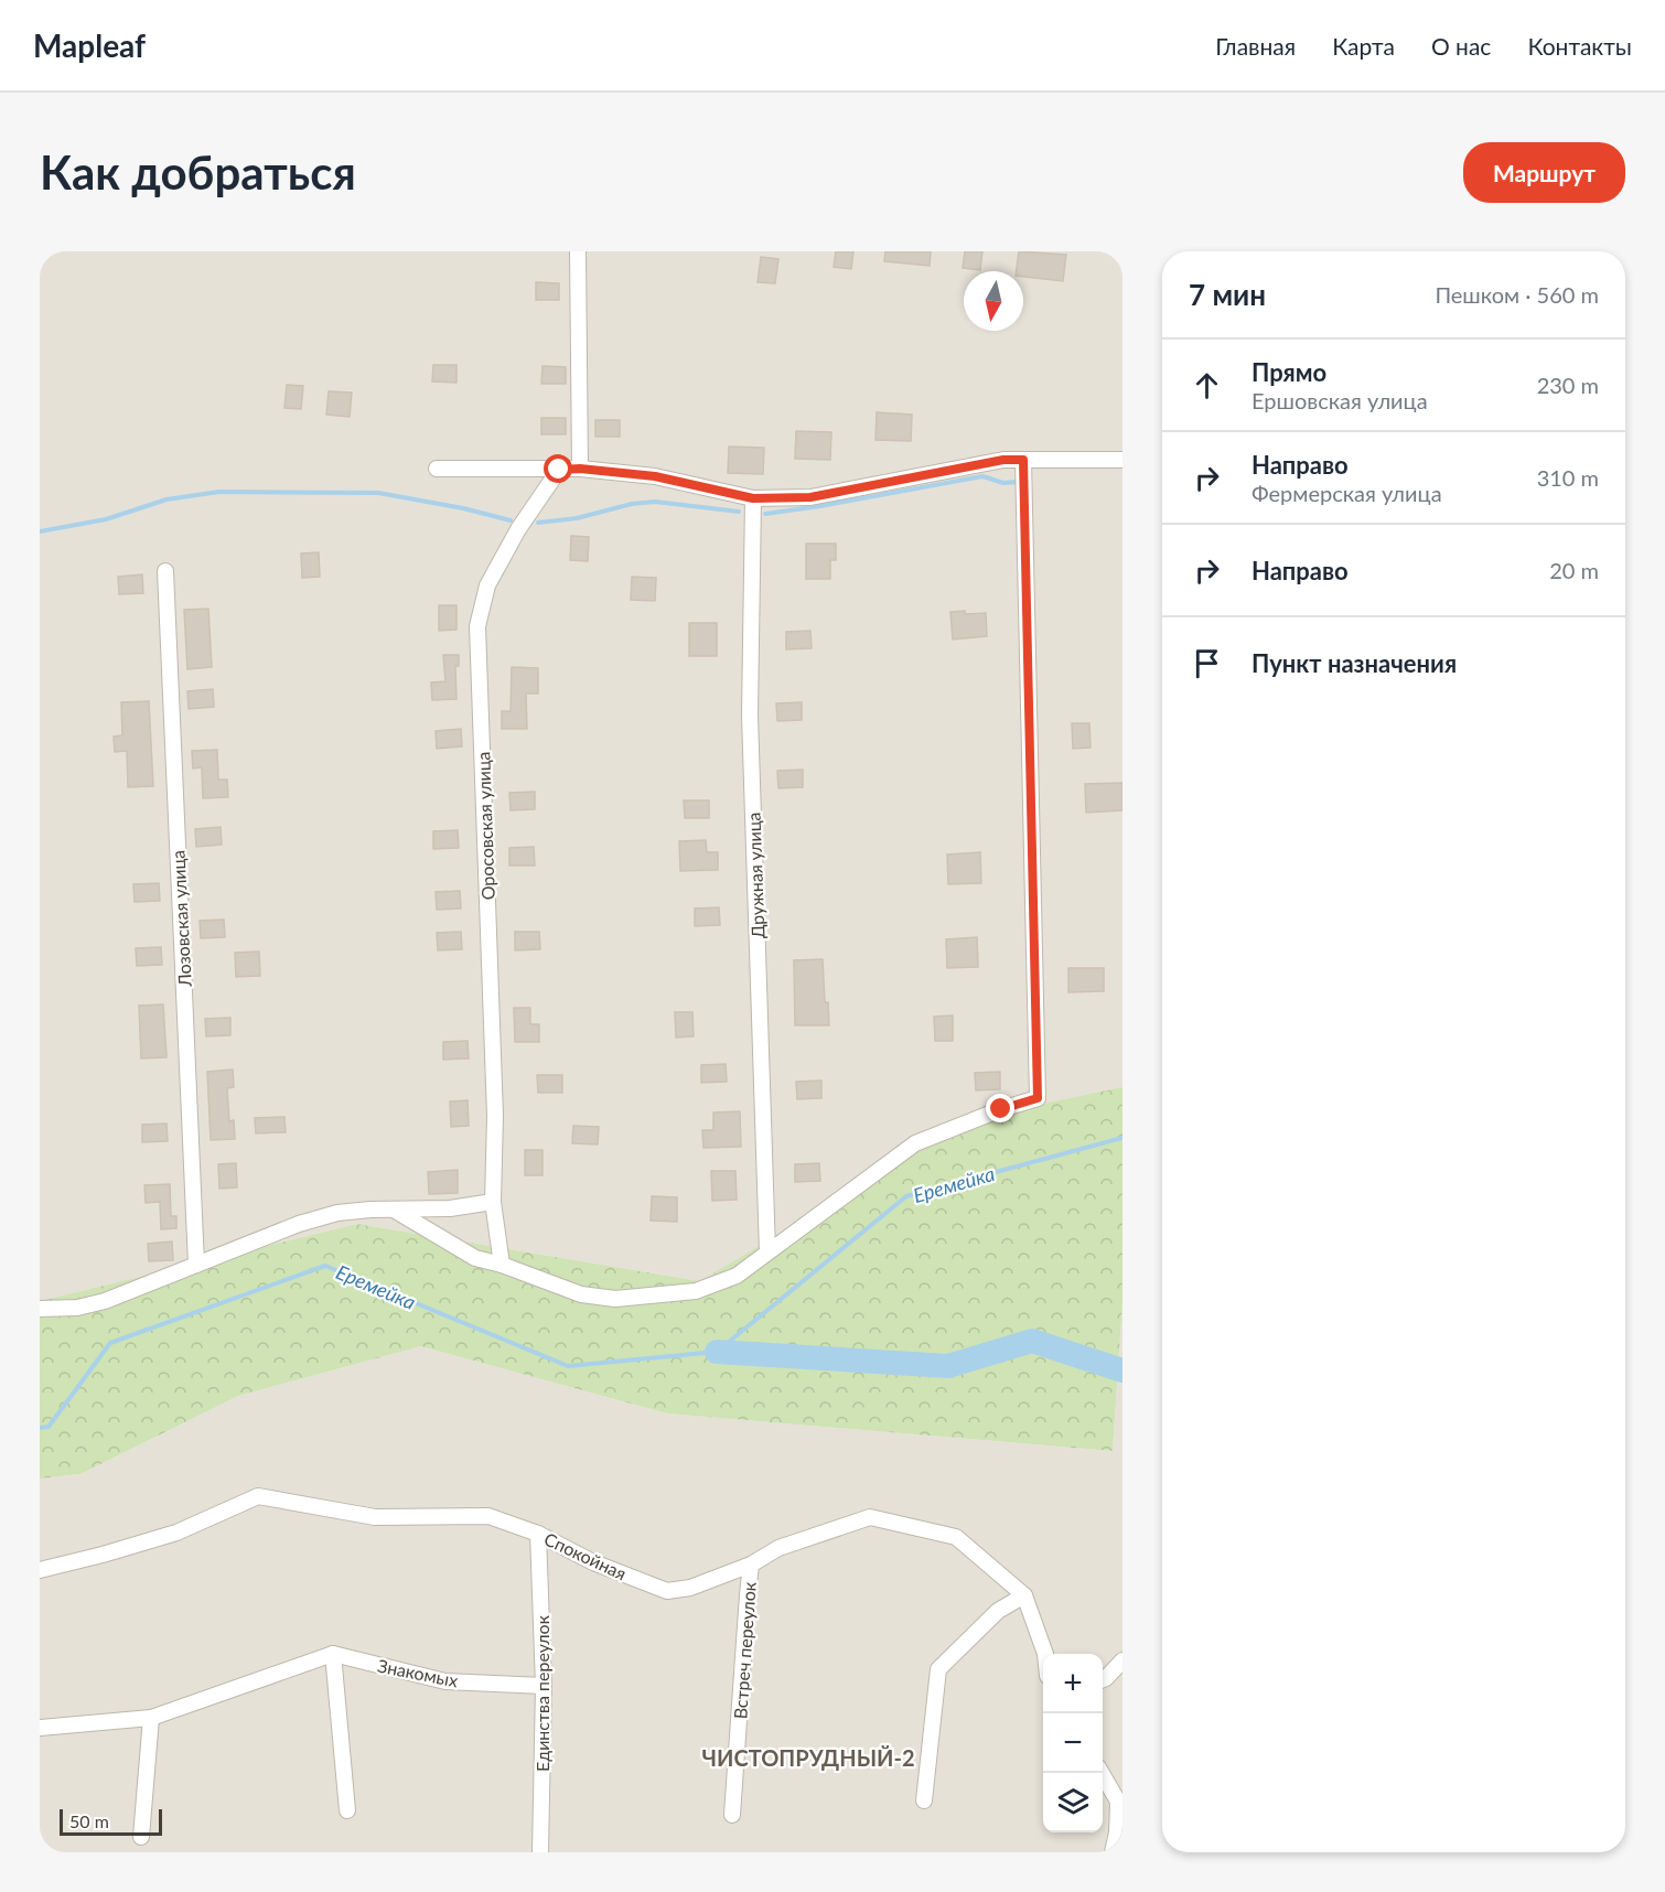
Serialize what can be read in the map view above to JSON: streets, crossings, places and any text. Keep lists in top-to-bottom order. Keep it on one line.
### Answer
{"streets":{"street":["Оросовская улица","Дружная улица","Лозовская улица","Спокойная","Встреч переулок","Знакомых","Единства переулок"]},"crossings":[["Спокойная","Встреч переулок"],["Спокойная","Единства переулок"],["Знакомых","Единства переулок"]],"districts":["ЧИСТОПРУДНЫЙ-2"],"water":["Еремейка"],"scale_bar":"50 m","north":"bottom","page":{"header":"Mapleaf","nav":["Главная","Карта","О нас","Контакты"],"buttons":"Маршрут","title":"Как добраться","heading":["7 мин","Пешком · 560 m"],"list":[["Прямо","Ершовская улица","230 m"],["Направо","Фермерская улица","310 m"],["Направо","20 m"],"Пункт назначения"],"map_buttons":["+","−"],"scale":"50 m"}}
